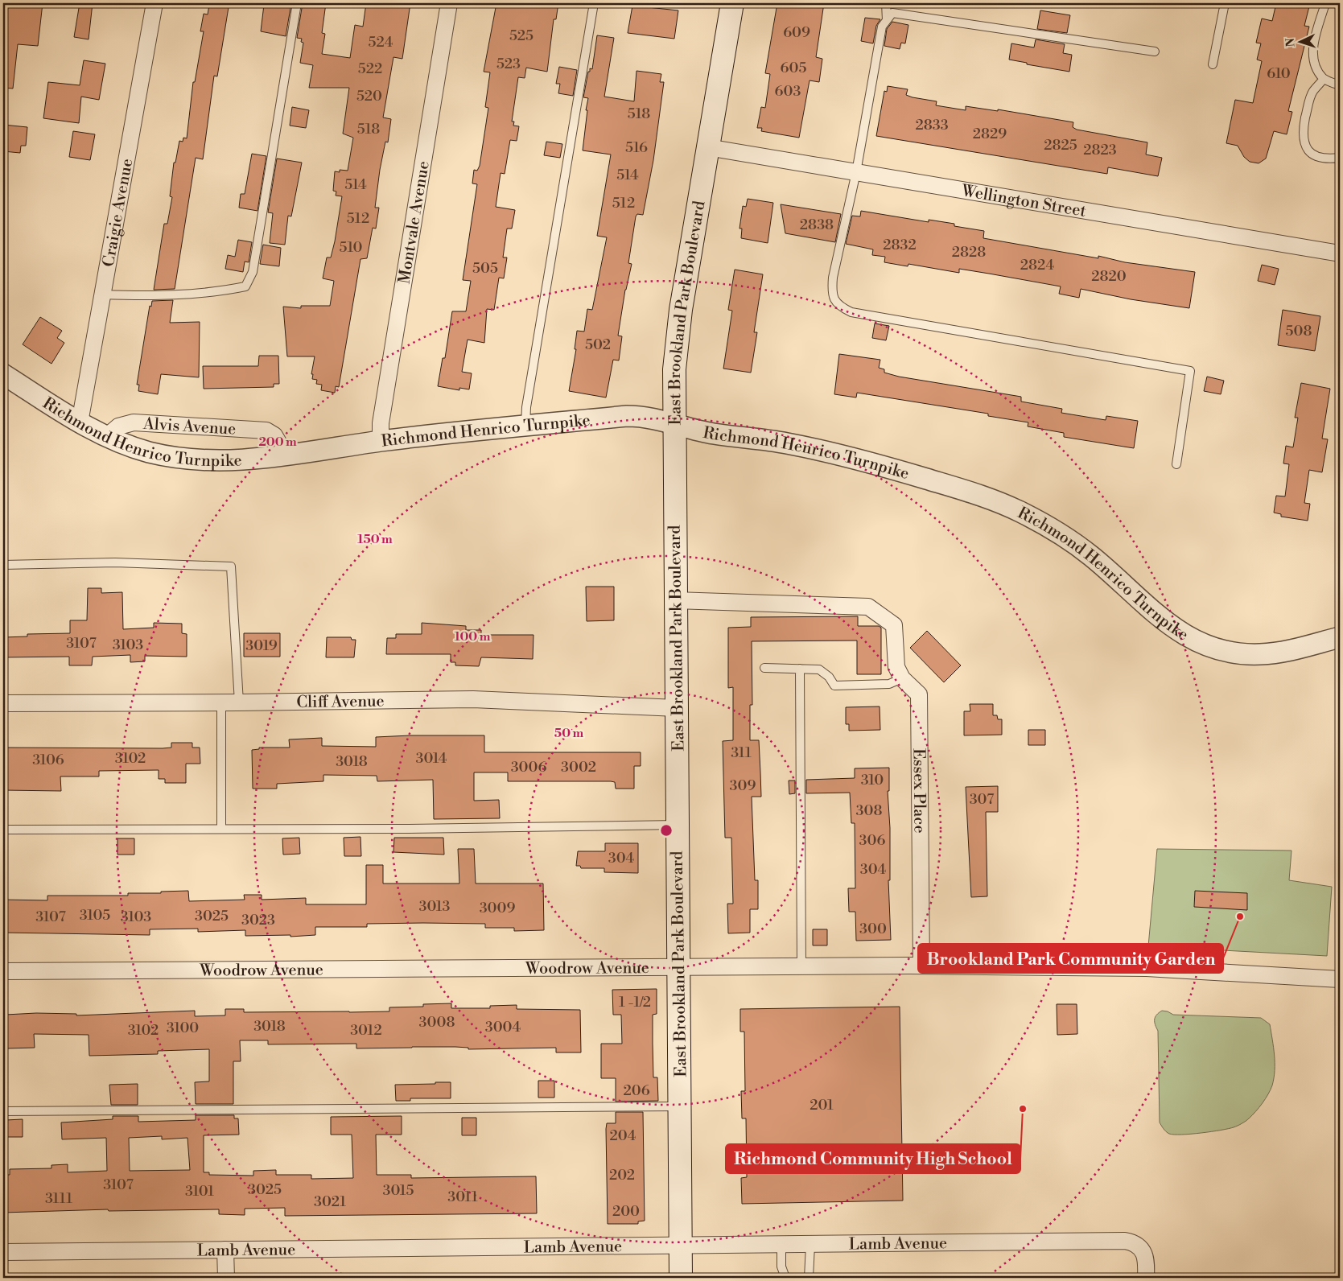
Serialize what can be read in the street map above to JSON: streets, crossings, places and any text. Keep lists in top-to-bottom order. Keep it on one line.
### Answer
{"streets":{"main road":["East Brookland Park Boulevard"],"street":["Wellington Street","Craigie Avenue","Montvale Avenue","Alvis Avenue","Richmond Henrico Turnpike","Cliff Avenue","Essex Place","Woodrow Avenue","Lamb Avenue"]},"crossings":[["Wellington Street","East Brookland Park Boulevard"],["Craigie Avenue","Richmond Henrico Turnpike"],["Montvale Avenue","Richmond Henrico Turnpike"],["East Brookland Park Boulevard","Richmond Henrico Turnpike"],["East Brookland Park Boulevard","Cliff Avenue"],["East Brookland Park Boulevard","Essex Place"],["East Brookland Park Boulevard","Woodrow Avenue"],["East Brookland Park Boulevard","Lamb Avenue"],["Alvis Avenue","Richmond Henrico Turnpike"],["Essex Place","Woodrow Avenue"]],"places":["Brookland Park Community Garden","Richmond Community High School"],"house_numbers":["609","525","524","523","605","522","610","603","520","518","2833","518","2829","2825","516","2823","514","514","512","512","2838","2832","510","2828","2824","505","2820","508","502","3107","3103","3019","311","3102","3014","3106","3018","3006","3002","310","309","307","308","306","304","304","3013","3009","3105","3025","3107","3103","3023","300","1 -1/2","3008","3018","3004","3100","3102","3012","206","201","204","202","3107","3025","3015","3101","3011","3111","3021","200"],"north":"left","rings":["200 m","150 m","100 m","50 m"]}
